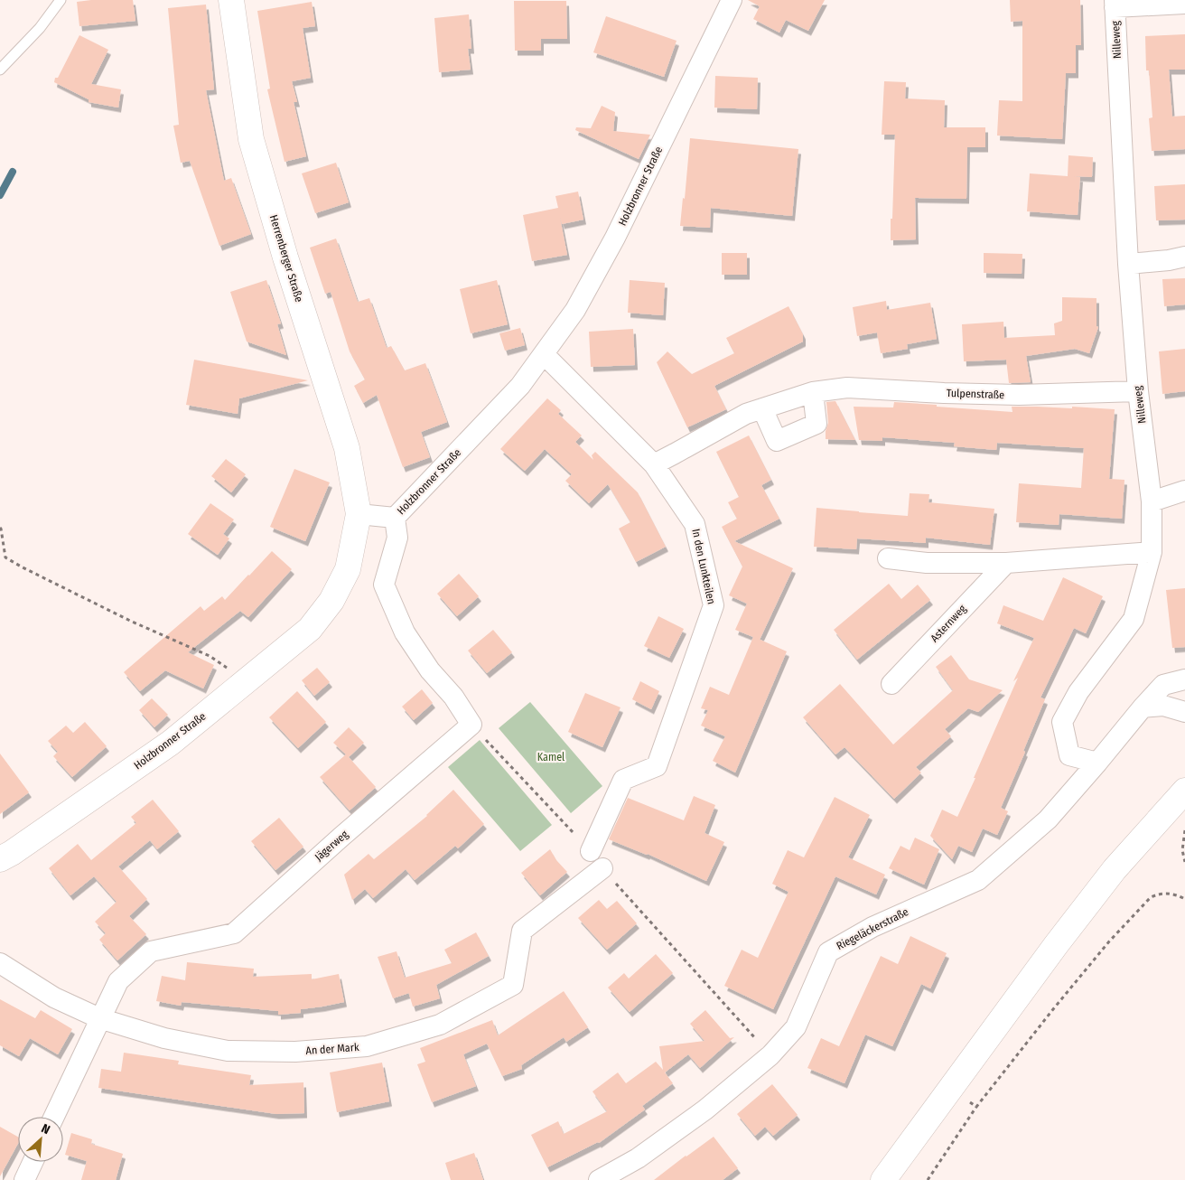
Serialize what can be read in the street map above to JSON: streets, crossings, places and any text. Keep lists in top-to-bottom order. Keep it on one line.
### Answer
{"streets":{"street":["Nilleweg","Holzbronner Straße","Herrenberger Straße","Tulpenstraße","In den Lunkteilen","Asternweg","Jägerweg","Riegeläckerstraße","An der Mark"]},"crossings":[["Nilleweg","Tulpenstraße"],["Nilleweg","Riegeläckerstraße"],["Holzbronner Straße","Herrenberger Straße"],["Holzbronner Straße","In den Lunkteilen"],["Tulpenstraße","In den Lunkteilen"],["In den Lunkteilen","An der Mark"],["Jägerweg","An der Mark"]],"parks":["Kamel"],"north":"top right"}
